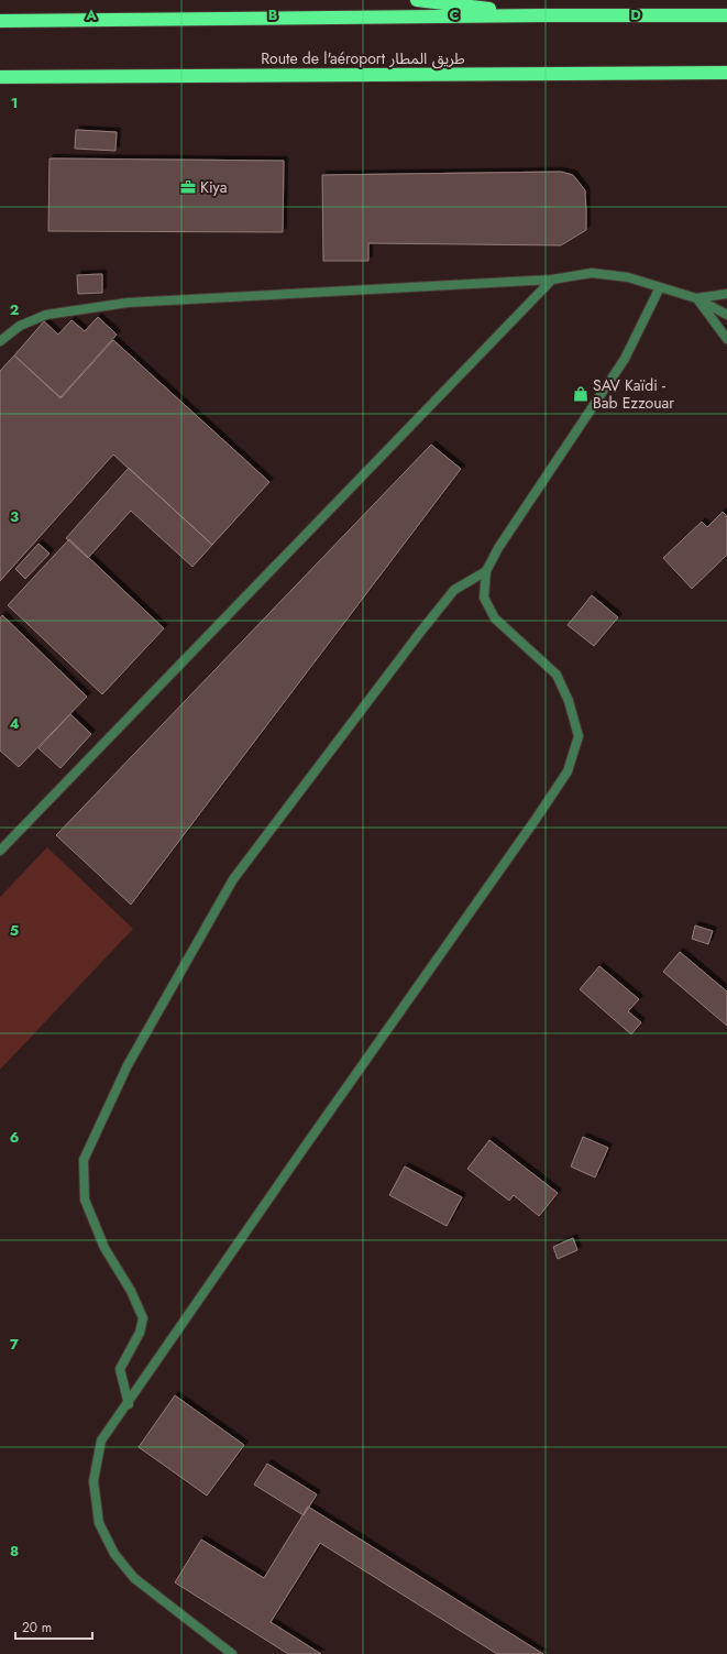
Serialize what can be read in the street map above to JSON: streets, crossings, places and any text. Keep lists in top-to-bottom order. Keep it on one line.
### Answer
{"streets":{"highway":["Route de l'aéroport طريق المطار"]},"places":{"office":["Kiya"],"shop":["SAV Kaïdi - Bab Ezzouar"]},"scale_bar":"20 m","grid":{"columns":["A","B","C","D"],"rows":["1","2","3","4","5","6","7","8"]}}
